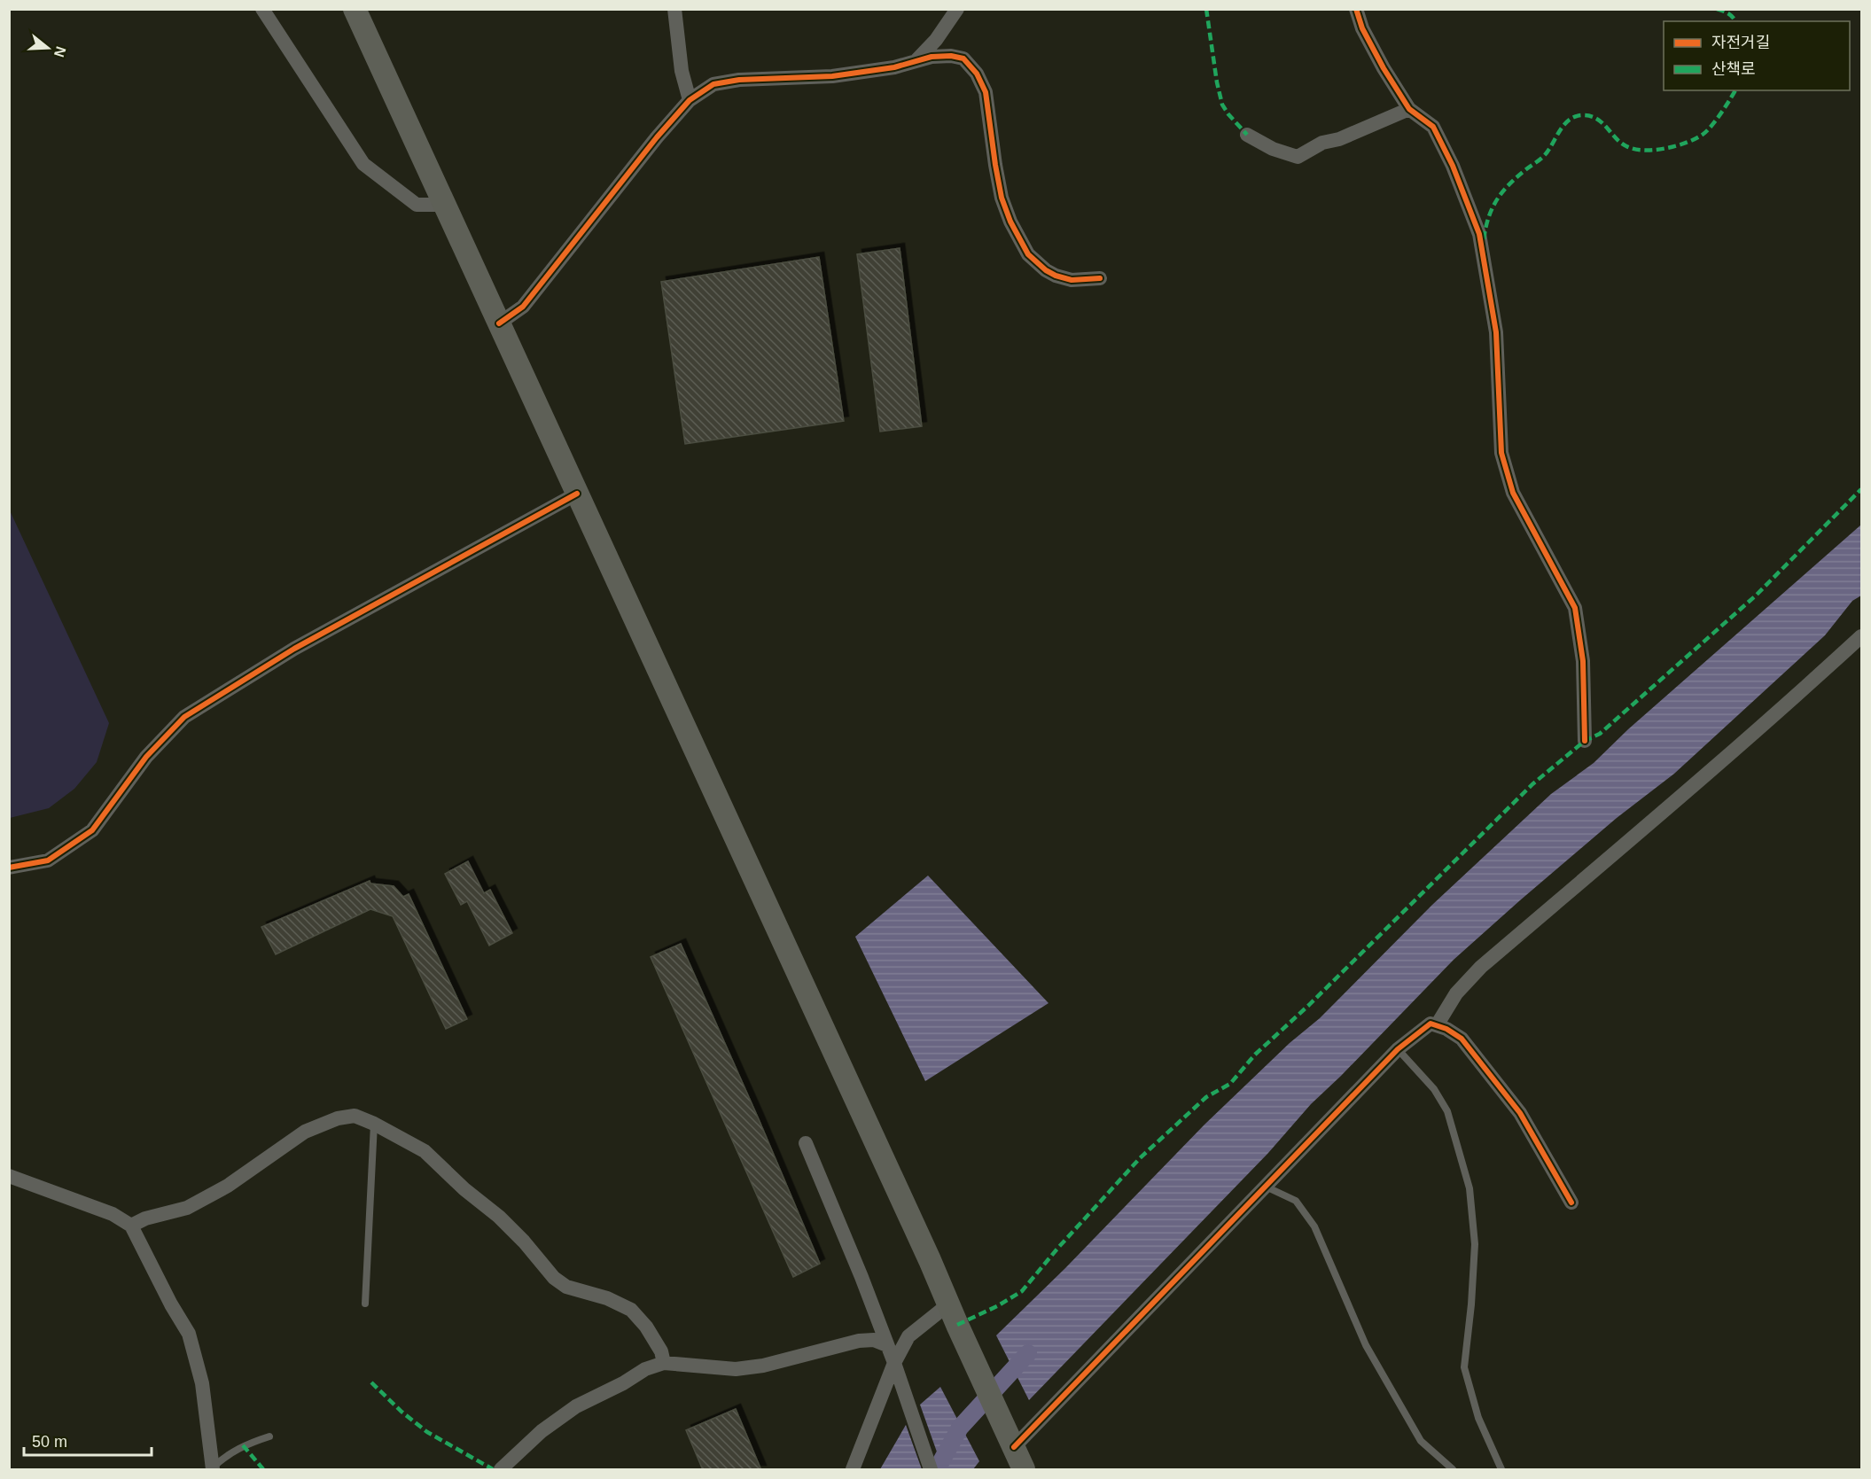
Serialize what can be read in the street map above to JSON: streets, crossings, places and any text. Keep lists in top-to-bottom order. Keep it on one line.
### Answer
{"legend":["자전거길","산책로"],"scale_bar":"50 m","north":"right"}
